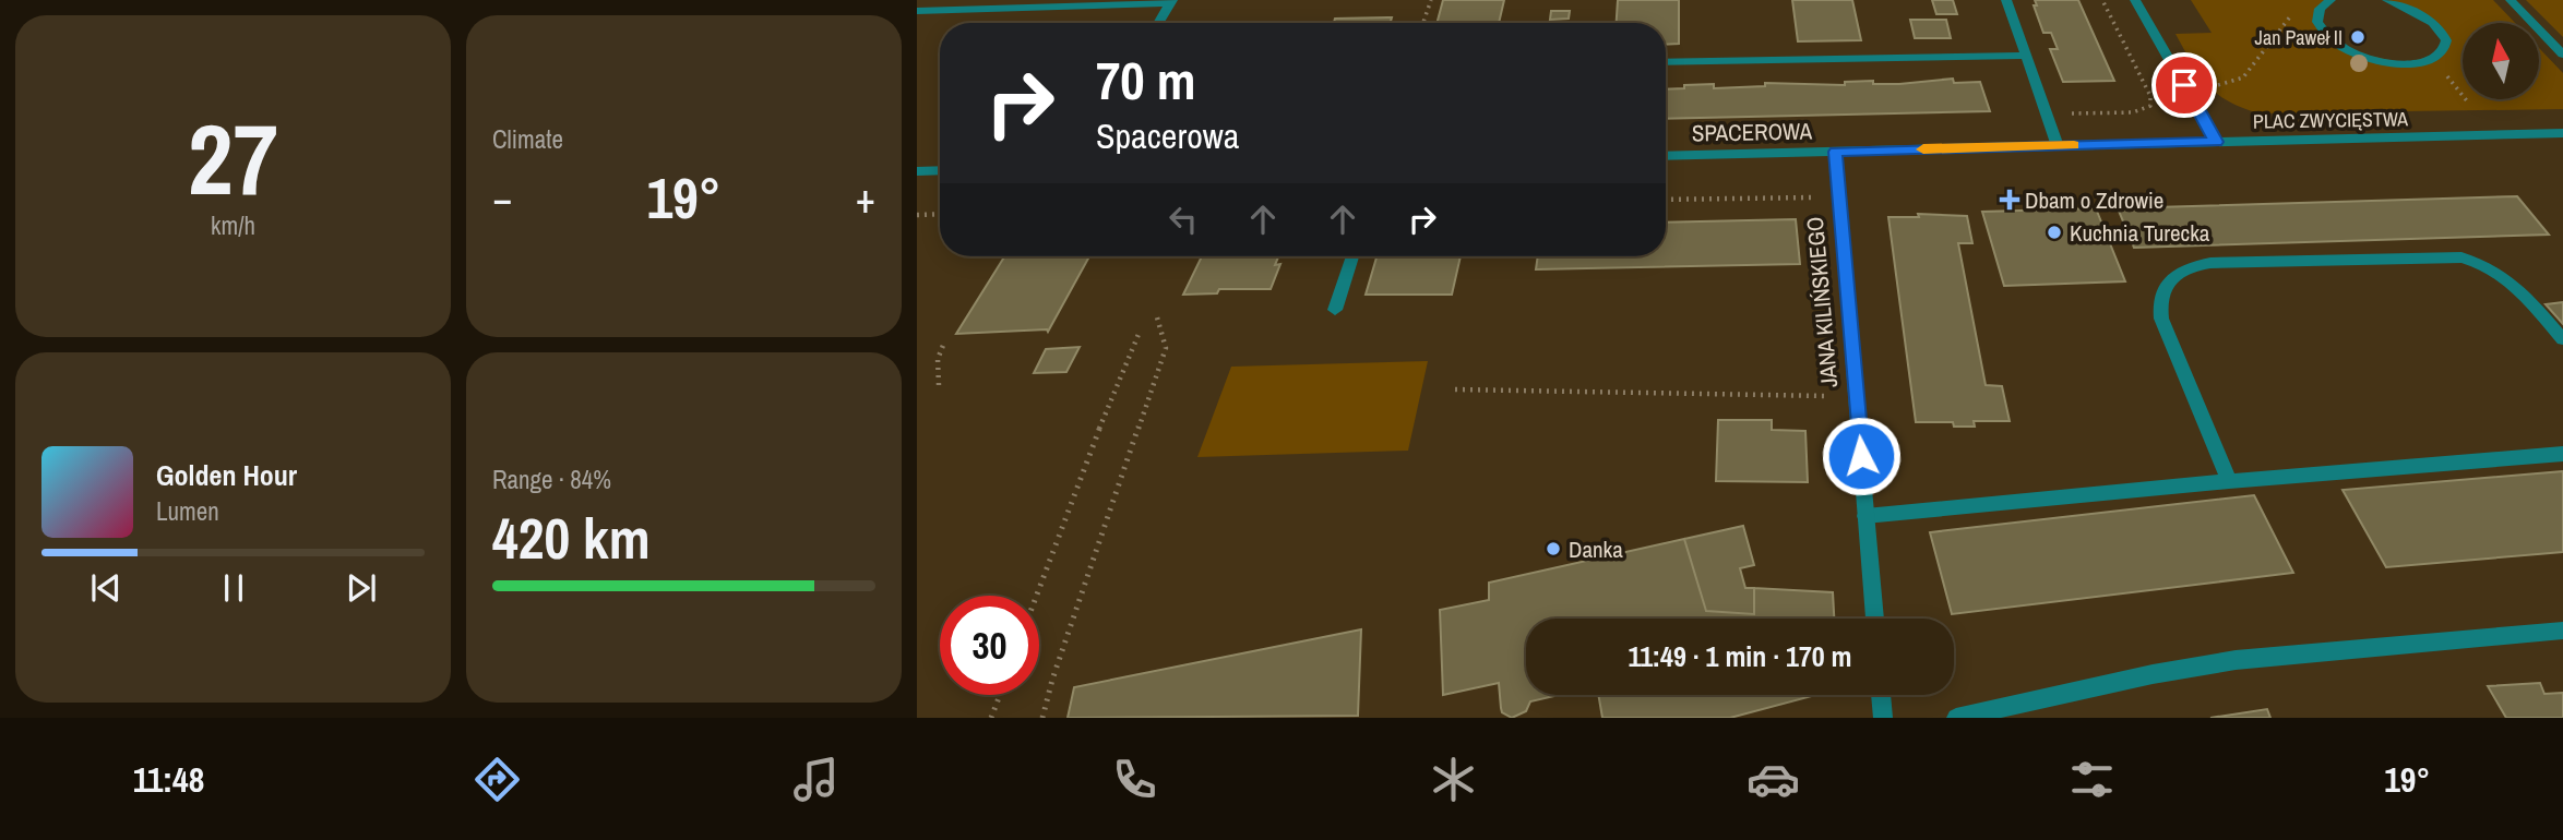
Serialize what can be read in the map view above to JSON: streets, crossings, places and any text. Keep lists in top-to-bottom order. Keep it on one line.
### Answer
{"streets":{"street":["PLAC ZWYCIĘSTWA","SPACEROWA","JANA KILIŃSKIEGO"]},"crossings":[["PLAC ZWYCIĘSTWA","SPACEROWA"],["SPACEROWA","JANA KILIŃSKIEGO"]],"places":{"other":["Jan Paweł II","Kuchnia Turecka","Danka"],"health":["Dbam o Zdrowie"]},"north":"top","page":{"tile":[["27","km/h"],"Climate",["Range · 84%","420 km"]],"turn":["70 m","Spacerowa"],"heat":["−","19°","+"],"song":["Golden Hour","Lumen"],"limit":"30","trip":"11:49 · 1 min · 170 m","tabs":["11:48","19°"]}}
